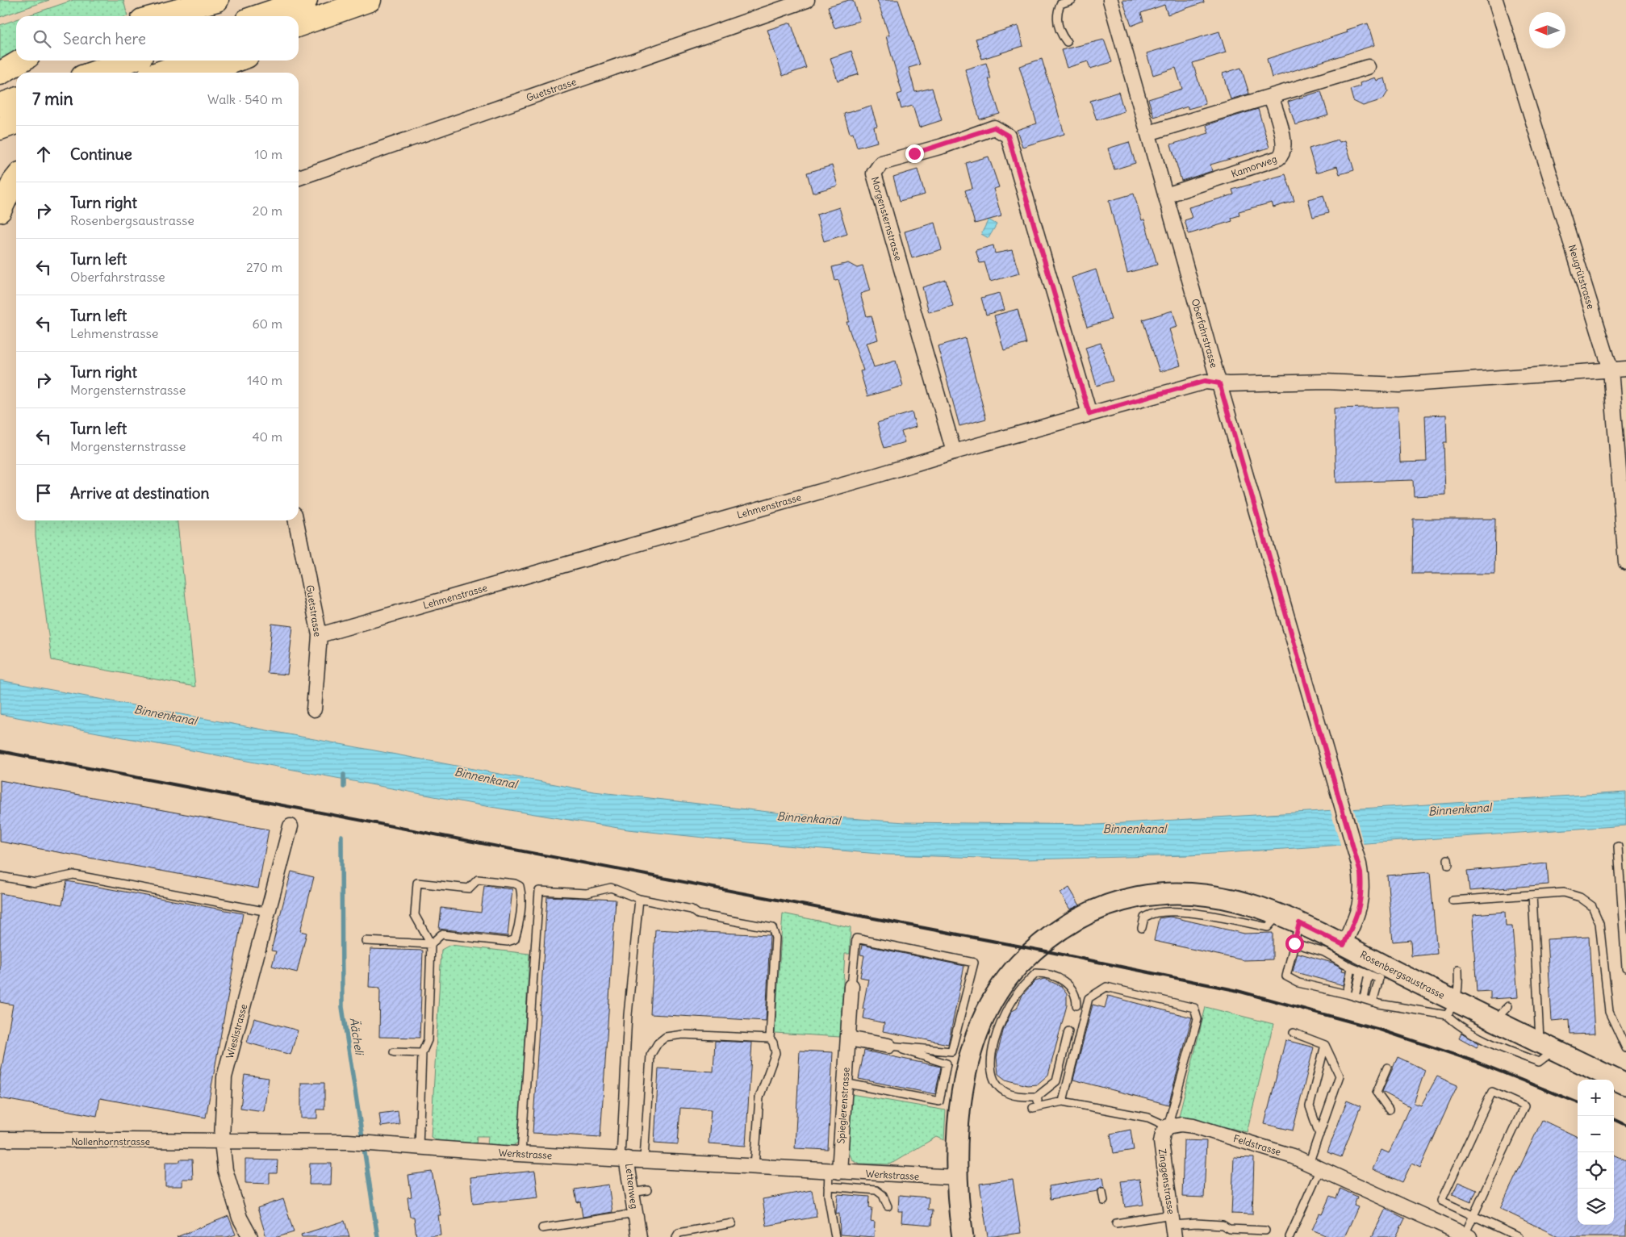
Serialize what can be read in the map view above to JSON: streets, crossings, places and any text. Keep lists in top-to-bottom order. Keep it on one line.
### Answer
{"streets":{"street":["Guetstrasse","Kamorweg","Morgensternstrasse","Neugrütstrasse","Oberfahrstrasse","Lehmenstrasse","Rosenbergsaustrasse","Wieslistrasse","Spieglerenstrasse","Nollenhornstrasse","Feldstrasse","Werkstrasse","Zinggenstrasse","Lettenweg"]},"crossings":[["Guetstrasse","Lehmenstrasse"],["Kamorweg","Oberfahrstrasse"],["Morgensternstrasse","Lehmenstrasse"],["Neugrütstrasse","Lehmenstrasse"],["Oberfahrstrasse","Lehmenstrasse"],["Oberfahrstrasse","Rosenbergsaustrasse"],["Rosenbergsaustrasse","Werkstrasse"],["Wieslistrasse","Nollenhornstrasse"],["Wieslistrasse","Werkstrasse"],["Spieglerenstrasse","Werkstrasse"],["Nollenhornstrasse","Werkstrasse"],["Feldstrasse","Zinggenstrasse"],["Werkstrasse","Lettenweg"]],"water":["Binnenkanal","Äächeli"],"north":"left","page":{"search":"Search here","heading":["7 min","Walk · 540 m"],"list":[["Continue","10 m"],["Turn right","Rosenbergsaustrasse","20 m"],["Turn left","Oberfahrstrasse","270 m"],["Turn left","Lehmenstrasse","60 m"],["Turn right","Morgensternstrasse","140 m"],["Turn left","Morgensternstrasse","40 m"],"Arrive at destination"],"map_buttons":["+","−"]}}
